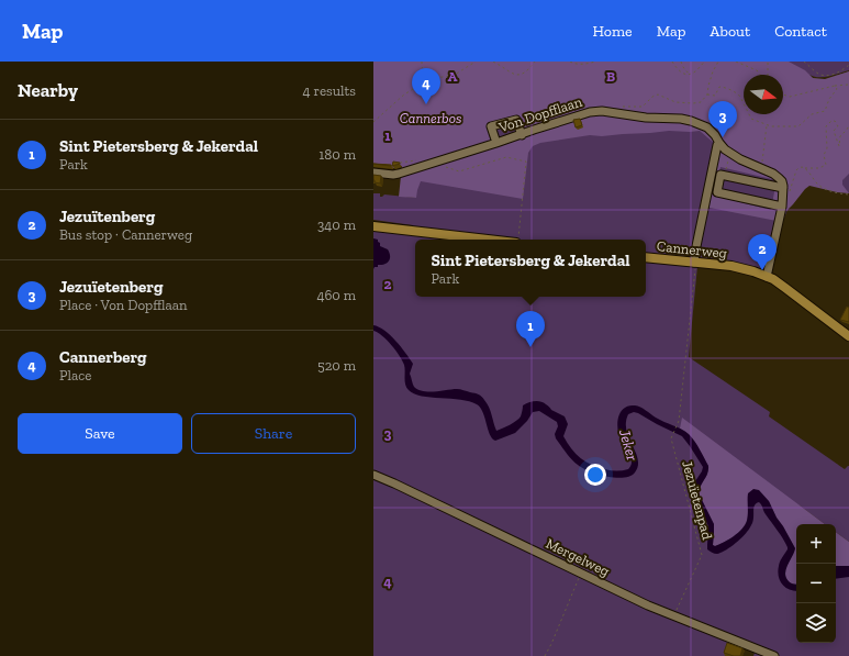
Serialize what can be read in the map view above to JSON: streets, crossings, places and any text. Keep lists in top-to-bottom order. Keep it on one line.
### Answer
{"streets":{"main road":["Cannerweg"],"street":["Von Dopfflaan","Mergelweg"],"path":["Jezuïetenpad"]},"crossings":[["Cannerweg","Jezuïetenpad"],["Jezuïetenpad","Mergelweg"]],"water":["Jeker"],"parks":["Cannerbos"],"north":"right","page":{"header":"Map","nav":["Home","Map","About","Contact"],"heading":["Nearby","4 results"],"pins":["4","3","2","1"],"list":[{"mark":"1","name":"Sint Pietersberg & Jekerdal","note":"Park","value":"180 m"},{"mark":"2","name":"Jezuïtenberg","note":"Bus stop · Cannerweg","value":"340 m"},{"mark":"3","name":"Jezuïetenberg","note":"Place · Von Dopfflaan","value":"460 m"},{"mark":"4","name":"Cannerberg","note":"Place","value":"520 m"}],"popup":["Sint Pietersberg & Jekerdal","Park"],"buttons":["Save","Share"],"map_buttons":["+","−"]},"grid":{"columns":["A","B"],"rows":["1","2","3","4"]}}
